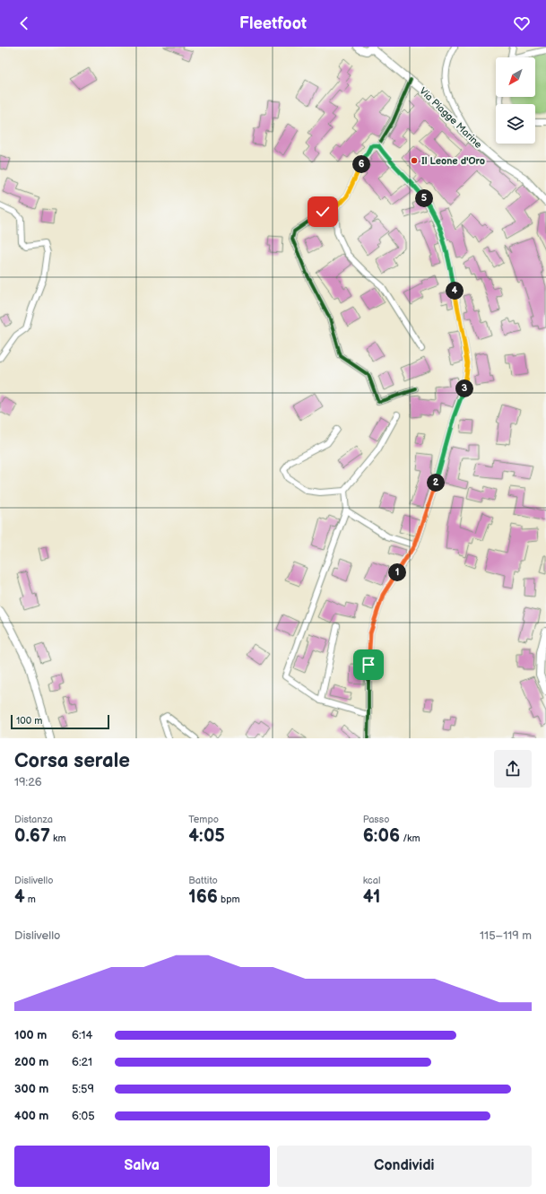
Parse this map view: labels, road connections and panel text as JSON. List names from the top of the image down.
{
  "streets": {
    "street": ["Via Piagge Marine"]
  },
  "places": ["Il Leone d'Oro"],
  "scale_bar": "100 m",
  "north": "bottom left",
  "page": {
    "header": "Fleetfoot",
    "pins": [
      "6",
      "5",
      "4",
      "3",
      "2",
      "1"
    ],
    "scale": "100 m",
    "heading": ["Corsa serale", "19:26"],
    "stats": [
      ["Distanza", "0.67 km"],
      ["Tempo", "4:05"],
      ["Passo", "6:06 /km"],
      ["Dislivello", "4 m"],
      ["Battito", "166 bpm"],
      ["kcal", "41"]
    ],
    "chart": ["Dislivello", "115–119 m"],
    "list": [
      {
        "name": "100 m",
        "note": "6:14"
      },
      {
        "name": "200 m",
        "note": "6:21"
      },
      {
        "name": "300 m",
        "note": "5:59"
      },
      {
        "name": "400 m",
        "note": "6:05"
      }
    ],
    "buttons": ["Salva", "Condividi"]
  }
}
